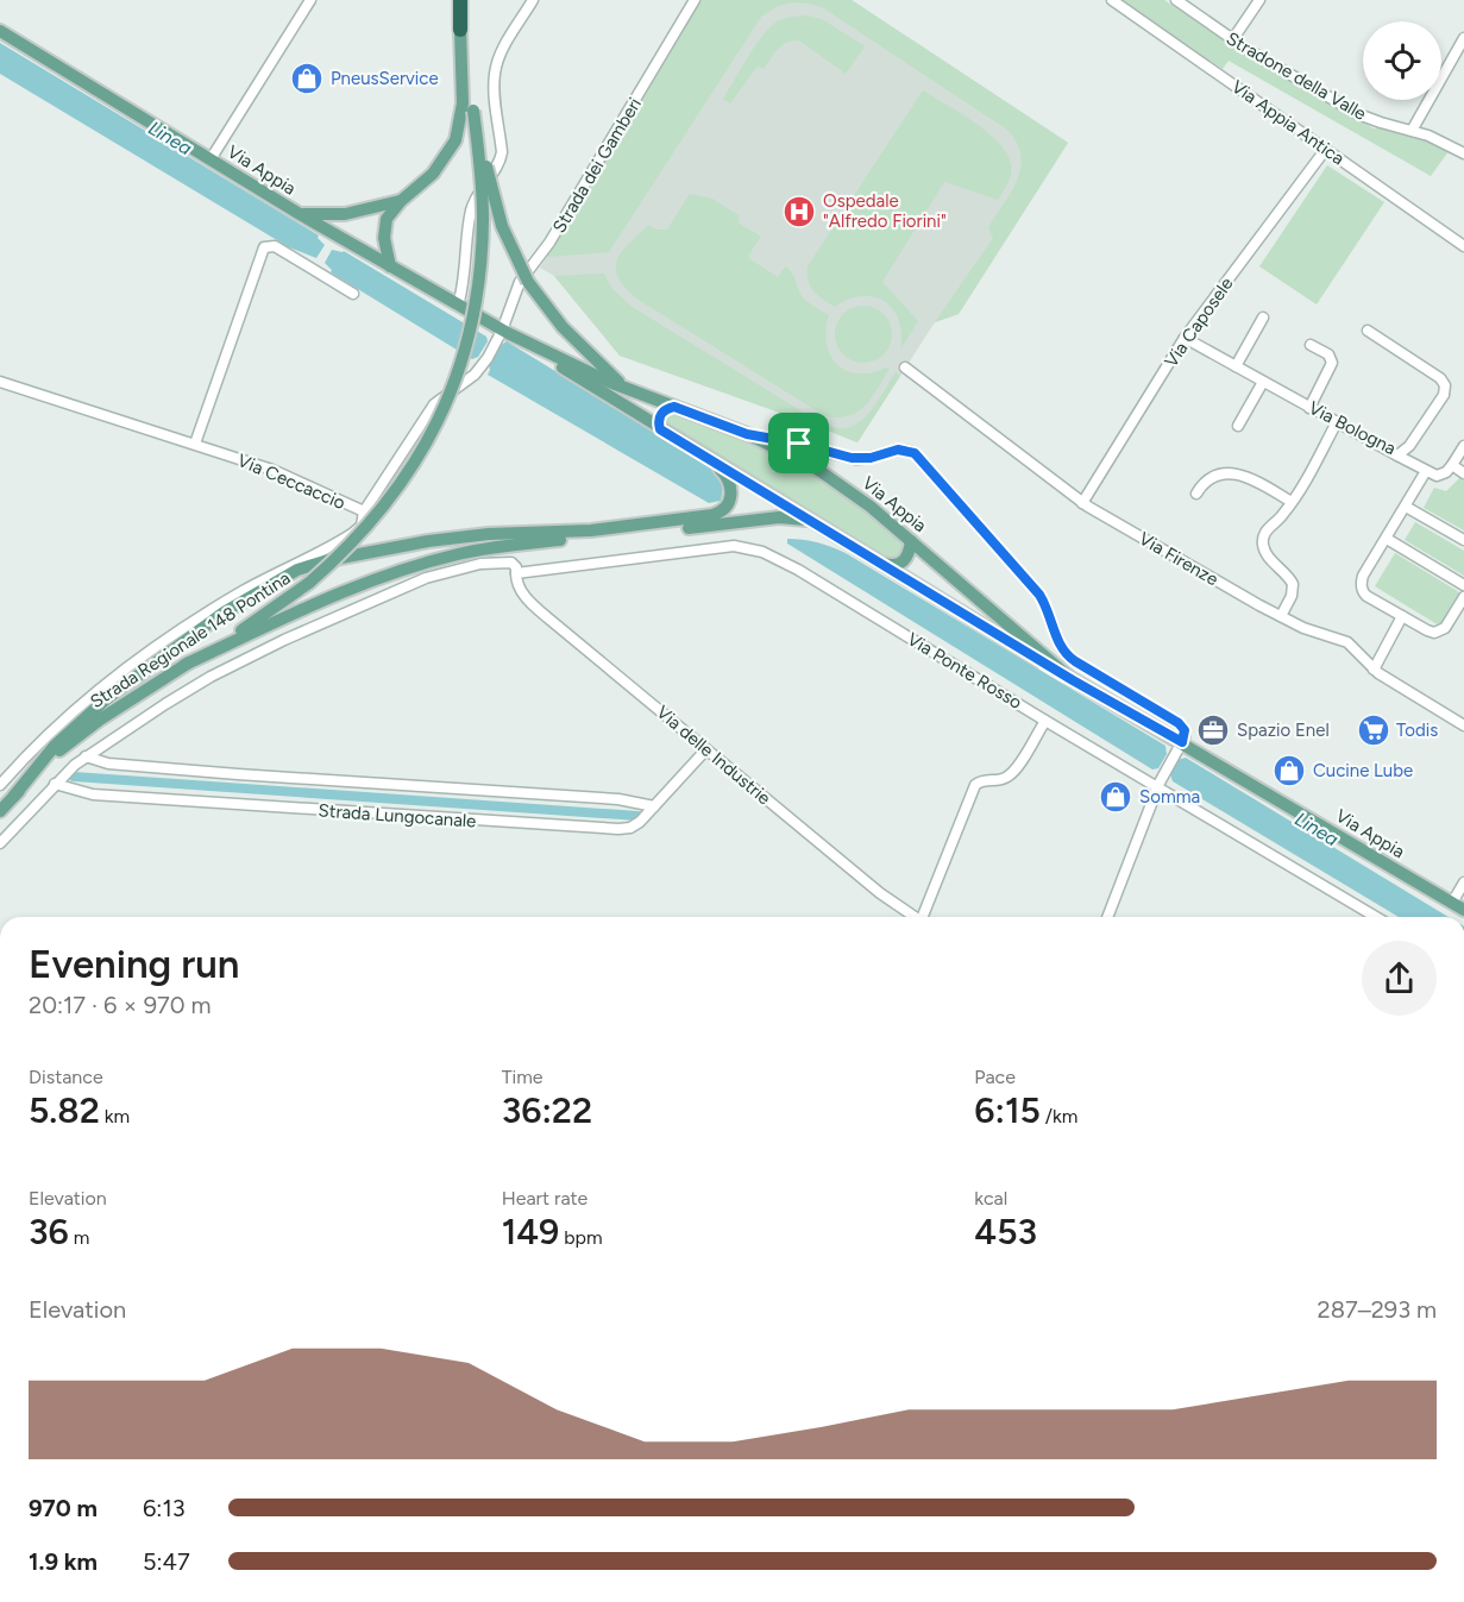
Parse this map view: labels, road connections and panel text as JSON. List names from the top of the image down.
{
  "streets": {
    "main road": ["Via Appia", "Strada Regionale 148 Pontina"],
    "street": [
      "Stradone della Valle",
      "Via Appia Antica",
      "Strada dei Gamberi",
      "Via Caposele",
      "Via Bologna",
      "Via Ceccaccio",
      "Via Firenze",
      "Via Ponte Rosso",
      "Via delle Industrie",
      "Strada Lungocanale"
    ]
  },
  "crossings": [
    ["Via Appia Antica", "Via Caposele"],
    ["Strada dei Gamberi", "Via Appia"],
    ["Strada dei Gamberi", "Via Ceccaccio"],
    ["Via Appia", "Via Ceccaccio"],
    ["Via Caposele", "Via Bologna"],
    ["Via Caposele", "Via Firenze"],
    ["Via Ponte Rosso", "Via delle Industrie"],
    ["Via Ponte Rosso", "Strada Lungocanale"],
    ["Via delle Industrie", "Strada Lungocanale"]
  ],
  "water": ["Linea"],
  "places": {
    "shop": ["PneusService", "Cucine Lube", "Somma"],
    "hospital": ["Ospedale \"Alfredo Fiorini\""],
    "office": ["Spazio Enel"],
    "supermarket": ["Todis"]
  },
  "page": {
    "heading": ["Evening run", "20:17 · 6 × 970 m"],
    "stats": [
      ["Distance", "5.82 km"],
      ["Time", "36:22"],
      ["Pace", "6:15 /km"],
      ["Elevation", "36 m"],
      ["Heart rate", "149 bpm"],
      ["kcal", "453"]
    ],
    "chart": ["Elevation", "287–293 m"],
    "list": [
      {
        "name": "970 m",
        "note": "6:13"
      },
      {
        "name": "1.9 km",
        "note": "5:47"
      }
    ]
  }
}
